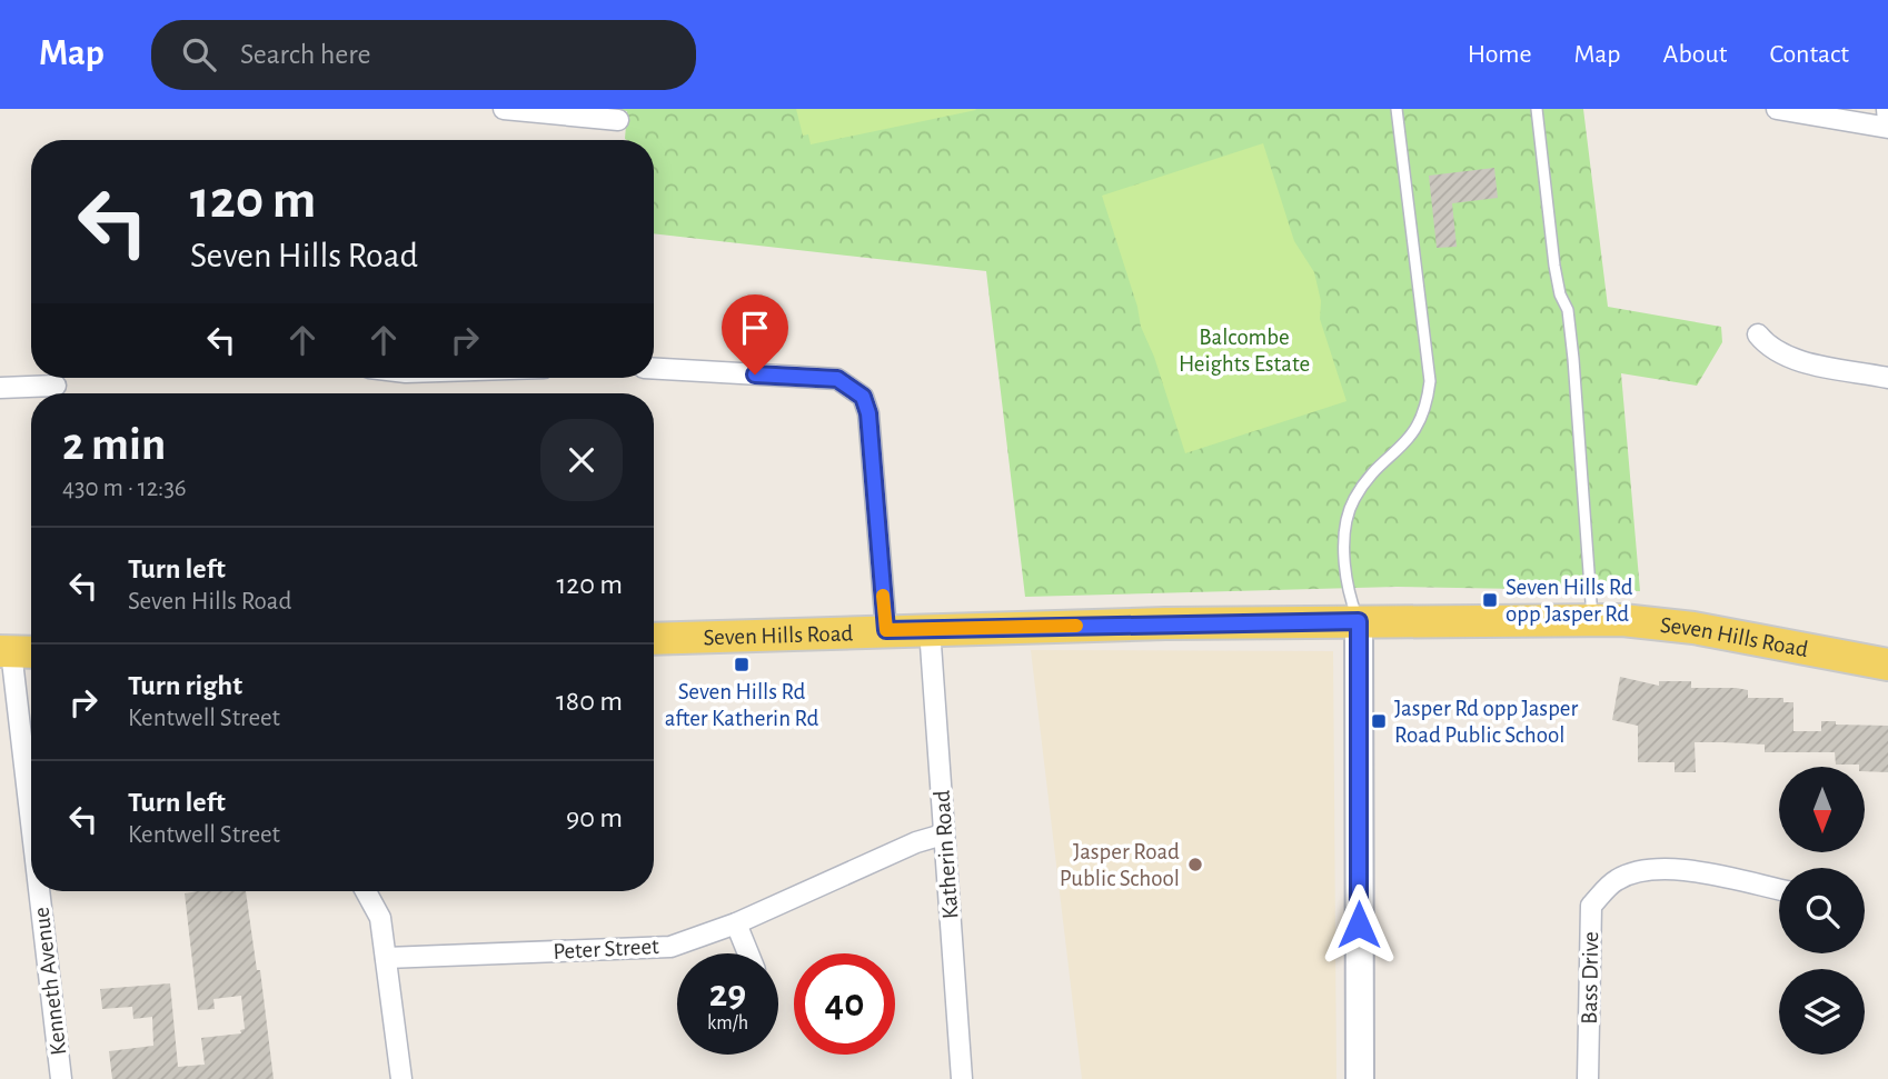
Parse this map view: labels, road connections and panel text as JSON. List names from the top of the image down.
{
  "streets": {
    "main road": ["Seven Hills Road"],
    "street": [
      "Katherin Road",
      "Peter Street",
      "Bass Drive",
      "Kenneth Avenue"
    ]
  },
  "crossings": [
    ["Seven Hills Road", "Katherin Road"],
    ["Katherin Road", "Peter Street"]
  ],
  "parks": ["Balcombe Heights Estate"],
  "places": {
    "transit": ["Seven Hills Rd opp Jasper Rd", "Seven Hills Rd after Katherin Rd", "Jasper Rd opp Jasper Road Public School"],
    "other": ["Jasper Road Public School"]
  },
  "north": "bottom",
  "page": {
    "header": "Map",
    "search": "Search here",
    "nav": [
      "Home",
      "Map",
      "About",
      "Contact"
    ],
    "turn": ["120 m", "Seven Hills Road"],
    "heading": ["2 min", "430 m · 12:36"],
    "list": [
      {
        "name": "Turn left",
        "note": "Seven Hills Road",
        "value": "120 m"
      },
      {
        "name": "Turn right",
        "note": "Kentwell Street",
        "value": "180 m"
      },
      {
        "name": "Turn left",
        "note": "Kentwell Street",
        "value": "90 m"
      }
    ],
    "speed": "29 km/h",
    "limit": "40"
  }
}
